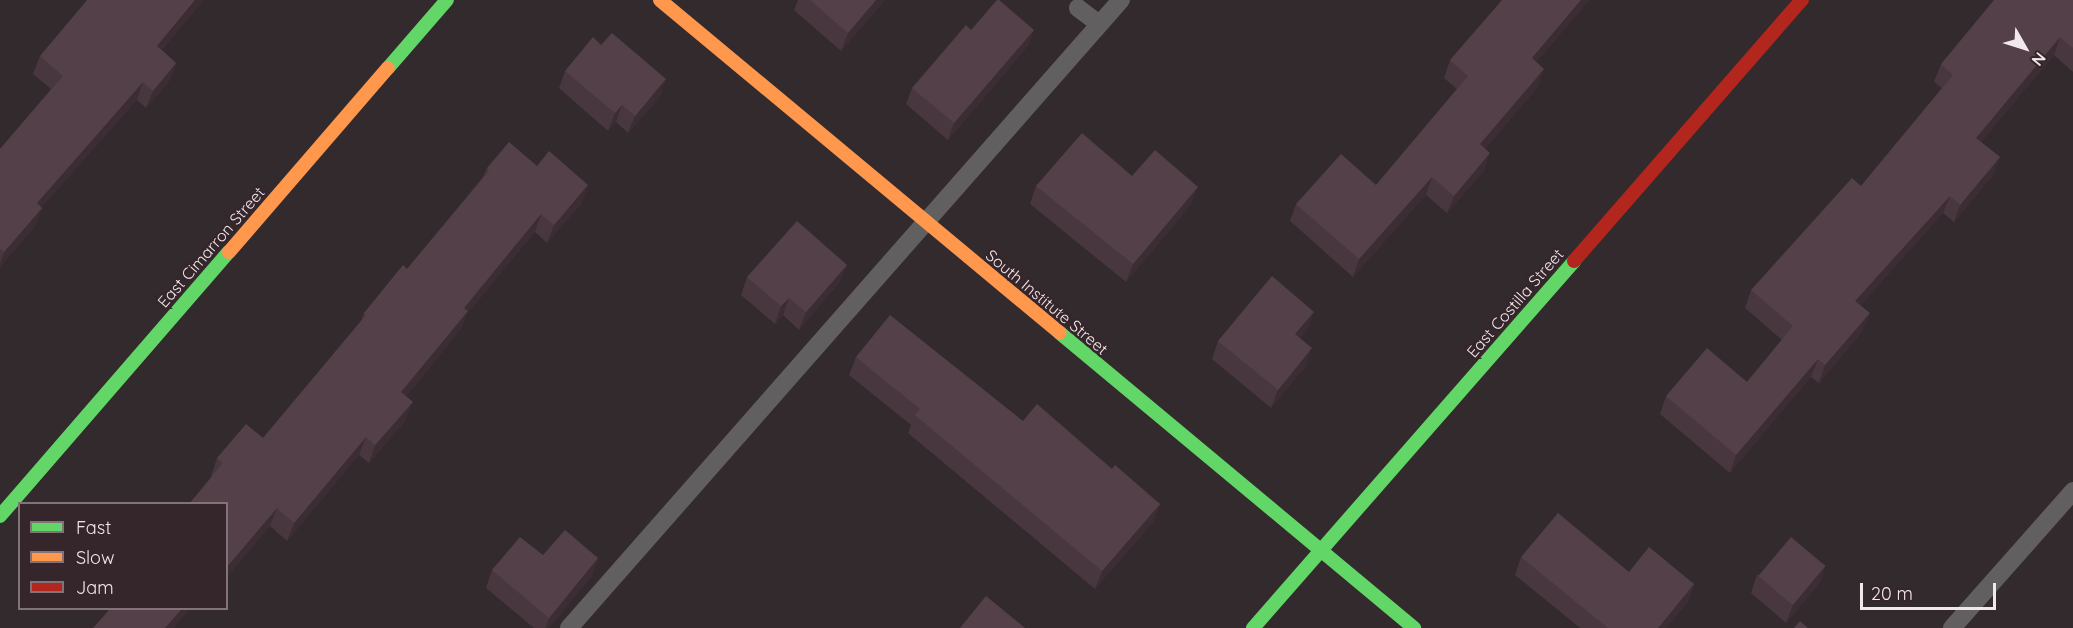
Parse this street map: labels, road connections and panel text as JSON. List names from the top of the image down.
{
  "streets": {
    "street": ["East Cimarron Street", "South Institute Street", "East Costilla Street"]
  },
  "crossings": [
    ["South Institute Street", "East Costilla Street"]
  ],
  "legend": ["Fast", "Slow", "Jam"],
  "scale_bar": "20 m",
  "north": "bottom right"
}
